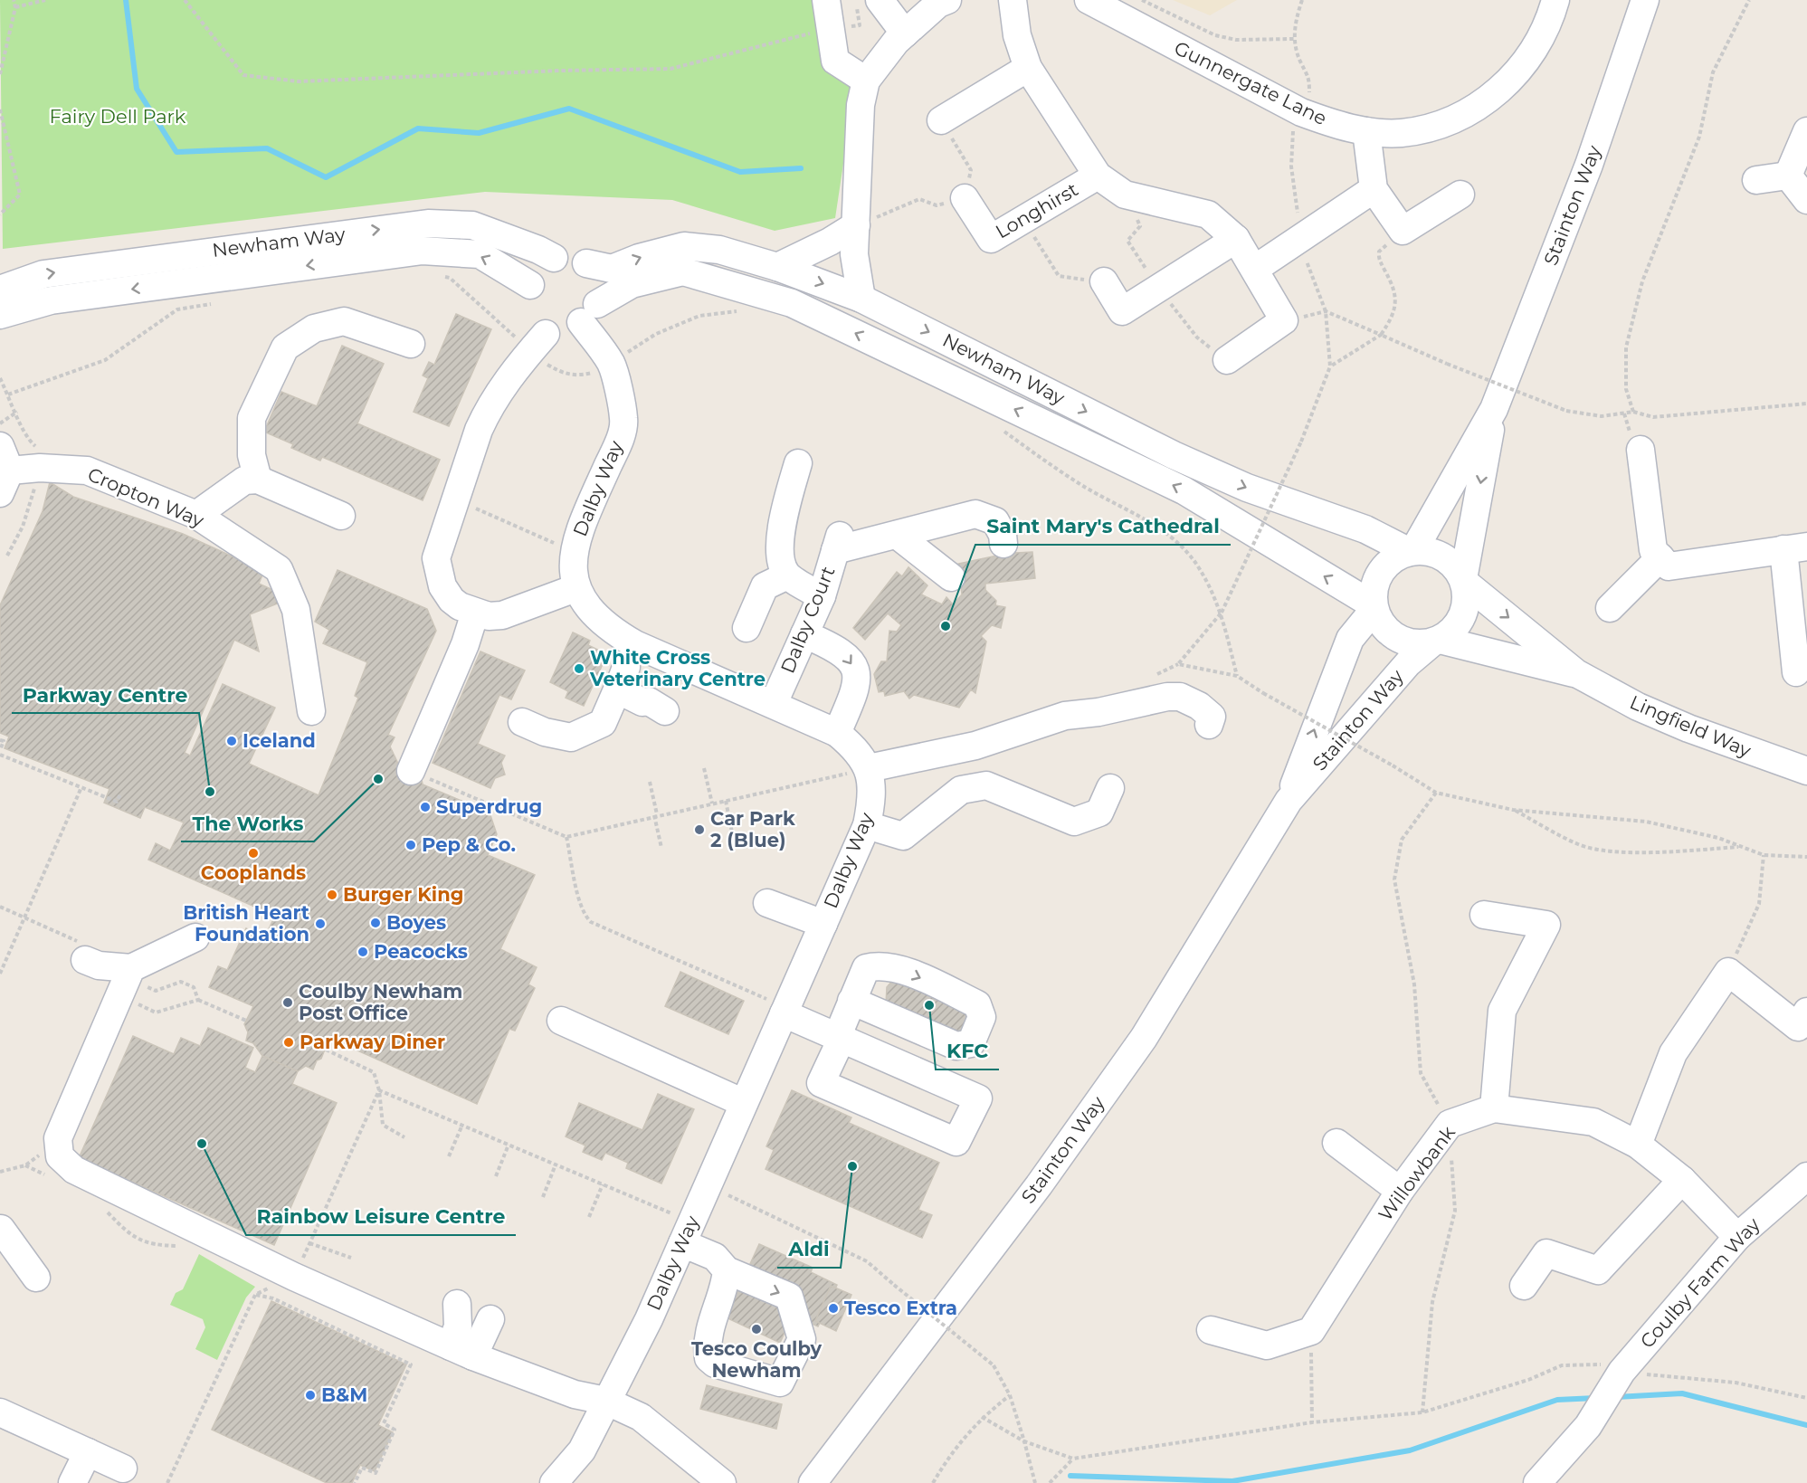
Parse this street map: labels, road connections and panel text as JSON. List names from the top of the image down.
{
  "streets": {
    "street": [
      "Gunnergate Lane",
      "Stainton Way",
      "Longhirst",
      "Newham Way",
      "Dalby Way",
      "Cropton Way",
      "Dalby Court",
      "Lingfield Way",
      "Willowbank",
      "Coulby Farm Way"
    ]
  },
  "crossings": [
    ["Stainton Way", "Newham Way"],
    ["Stainton Way", "Lingfield Way"],
    ["Newham Way", "Dalby Way"],
    ["Newham Way", "Lingfield Way"],
    ["Dalby Way", "Dalby Court"],
    ["Willowbank", "Coulby Farm Way"]
  ],
  "parks": ["Fairy Dell Park"],
  "places": [
    "Saint Mary's Cathedral",
    "White Cross Veterinary Centre",
    "Iceland",
    "The Works",
    "Parkway Centre",
    "Superdrug",
    "Car Park 2 (Blue)",
    "Pep & Co.",
    "Cooplands",
    "Burger King",
    "Boyes",
    "British Heart Foundation",
    "Peacocks",
    "Coulby Newham Post Office",
    "KFC",
    "Parkway Diner",
    "Rainbow Leisure Centre",
    "Aldi",
    "Tesco Extra",
    "Tesco Coulby Newham",
    "B&M"
  ]
}
